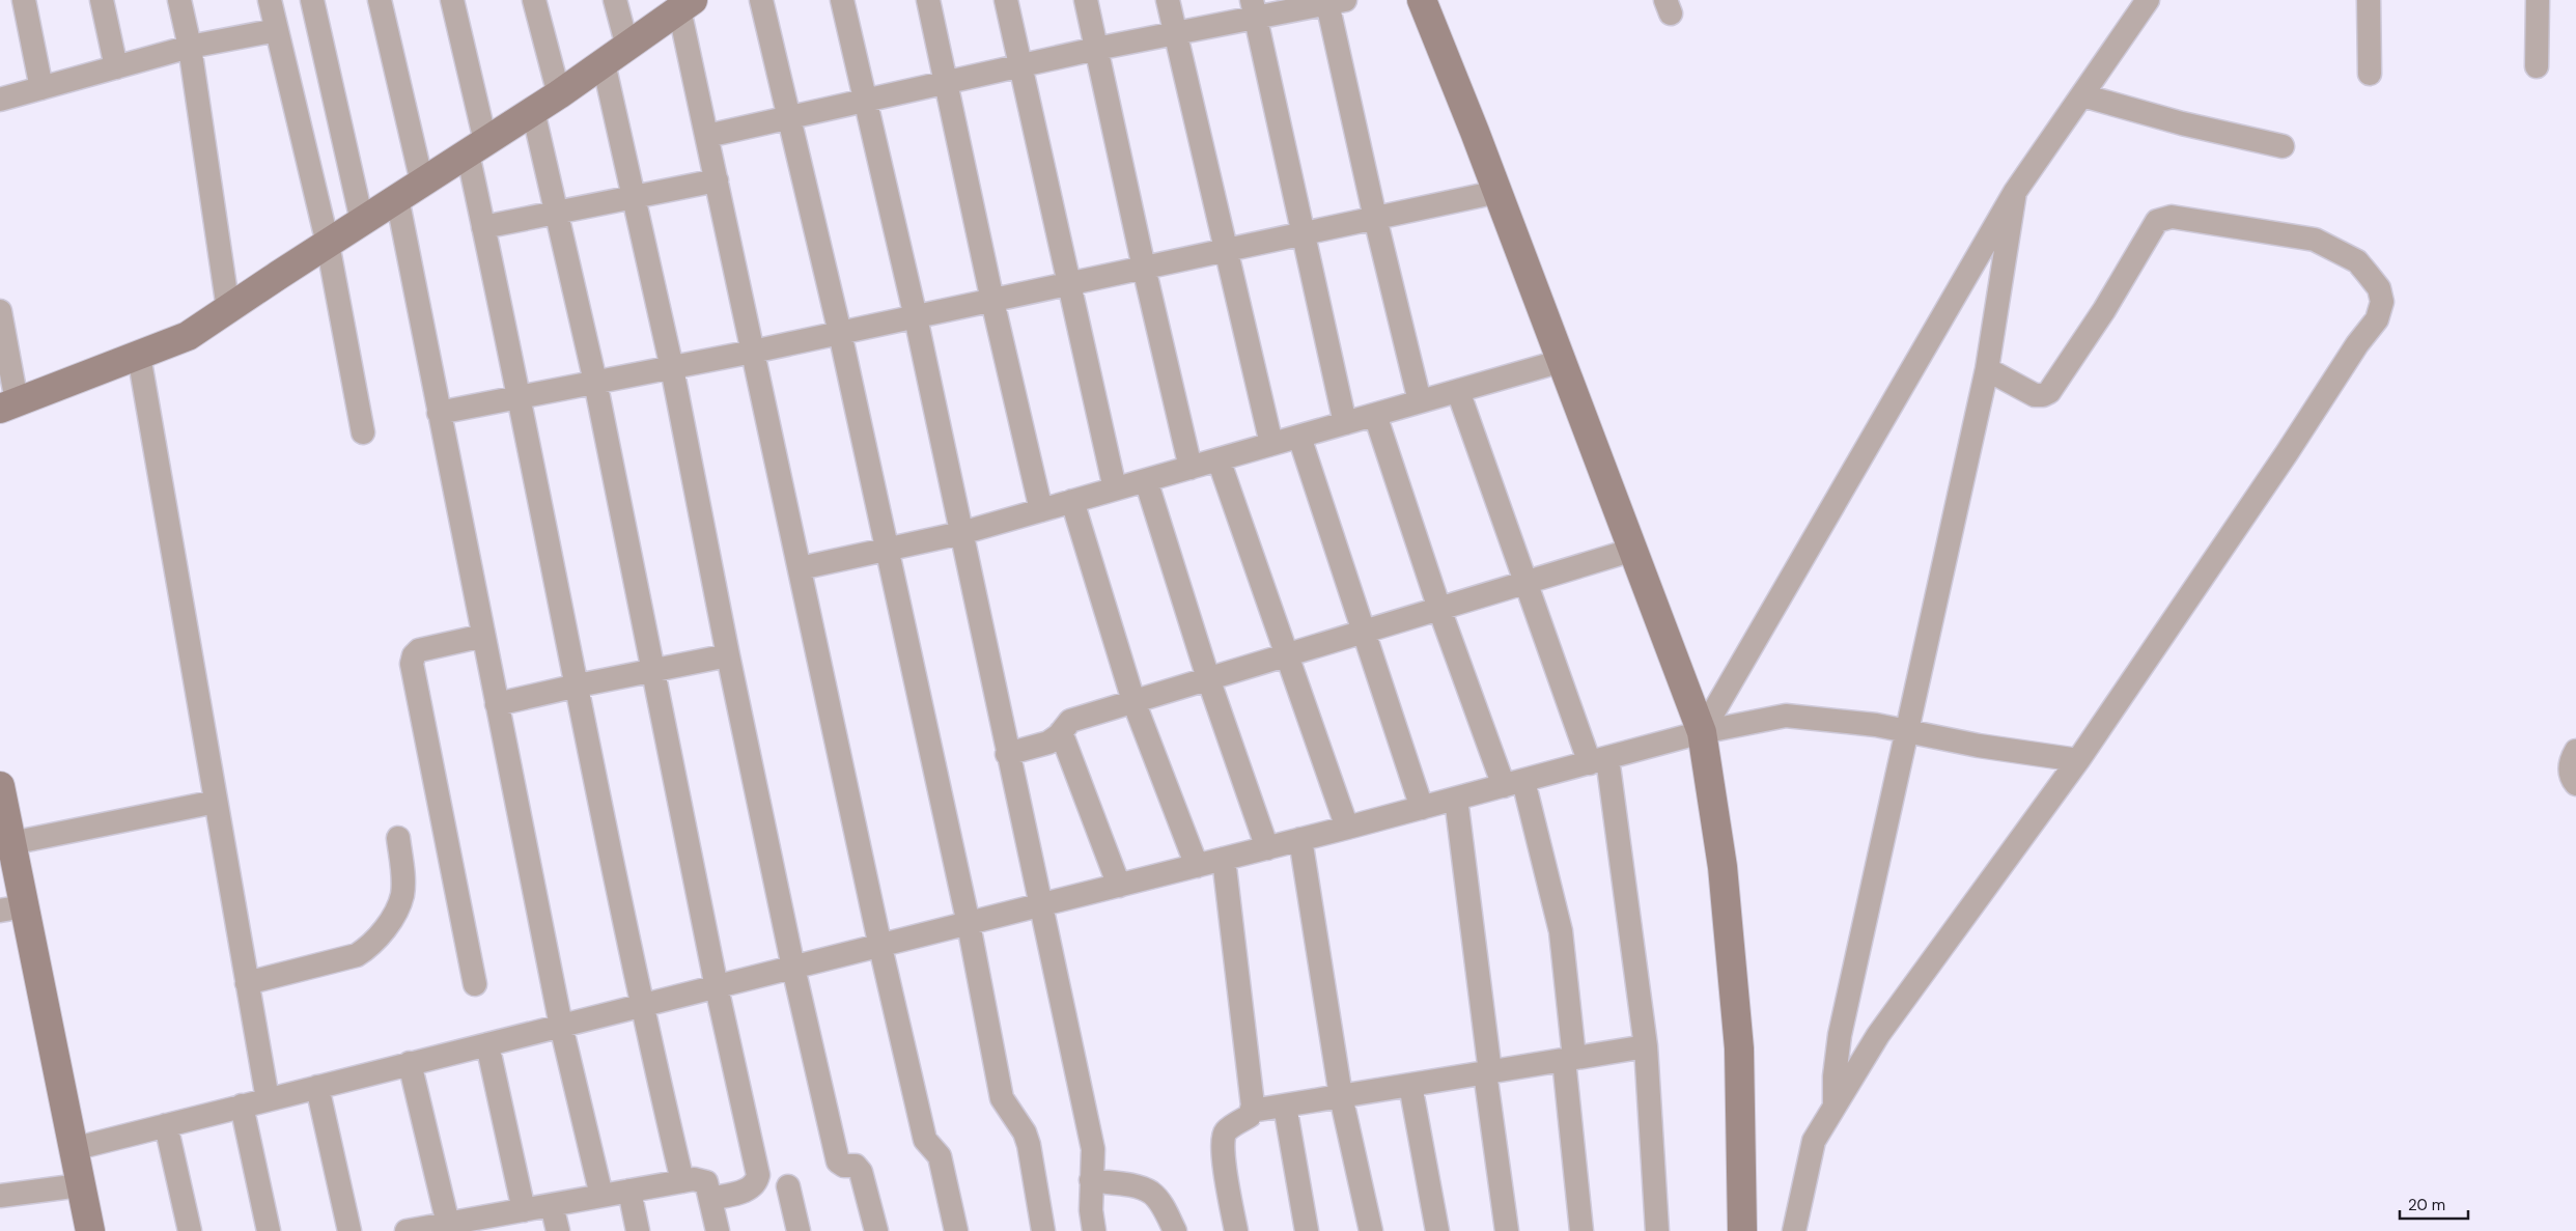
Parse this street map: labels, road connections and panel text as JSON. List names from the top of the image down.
{
  "scale_bar": "20 m"
}
